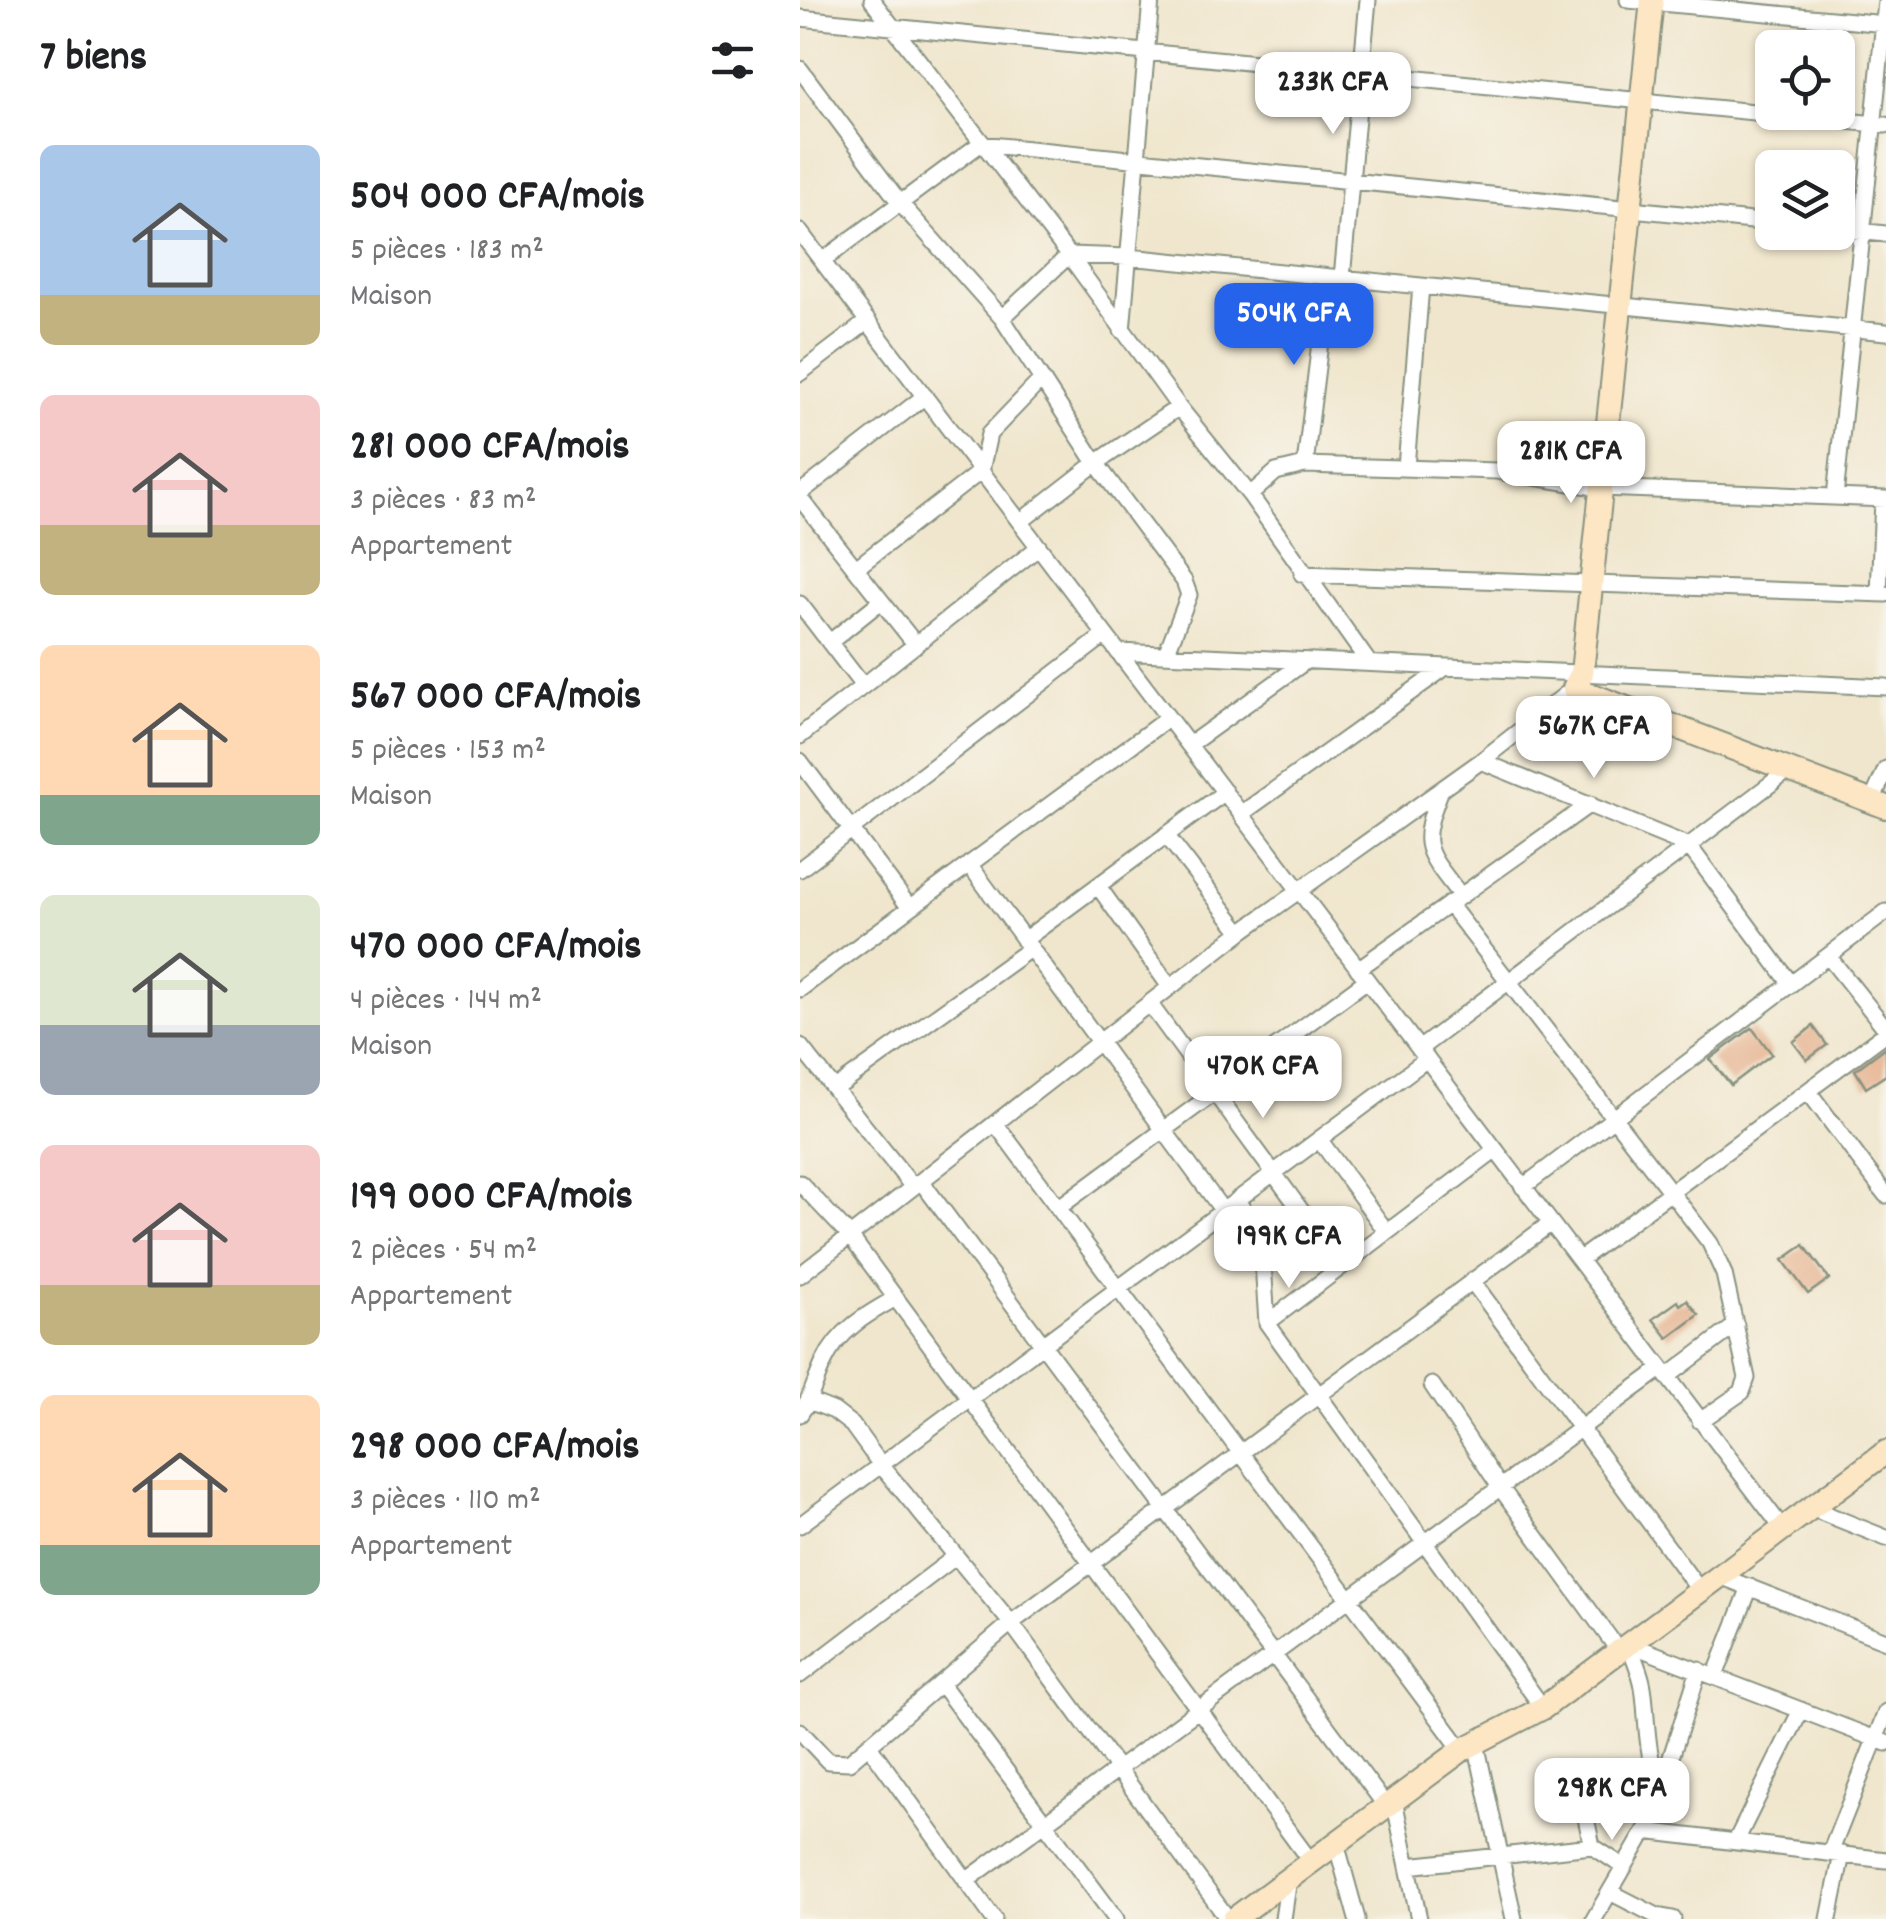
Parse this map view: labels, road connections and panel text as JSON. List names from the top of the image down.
{
  "page": {
    "heading": "7 biens",
    "price": [
      "233K CFA",
      "504K CFA",
      "281K CFA",
      "567K CFA",
      "470K CFA",
      "199K CFA",
      "298K CFA"
    ],
    "list": [
      {
        "name": "504 000 CFA/mois",
        "note": "5 pièces · 183 m² · Maison"
      },
      {
        "name": "281 000 CFA/mois",
        "note": "3 pièces · 83 m² · Appartement"
      },
      {
        "name": "567 000 CFA/mois",
        "note": "5 pièces · 153 m² · Maison"
      },
      {
        "name": "470 000 CFA/mois",
        "note": "4 pièces · 144 m² · Maison"
      },
      {
        "name": "199 000 CFA/mois",
        "note": "2 pièces · 54 m² · Appartement"
      },
      {
        "name": "298 000 CFA/mois",
        "note": "3 pièces · 110 m² · Appartement"
      }
    ]
  }
}
